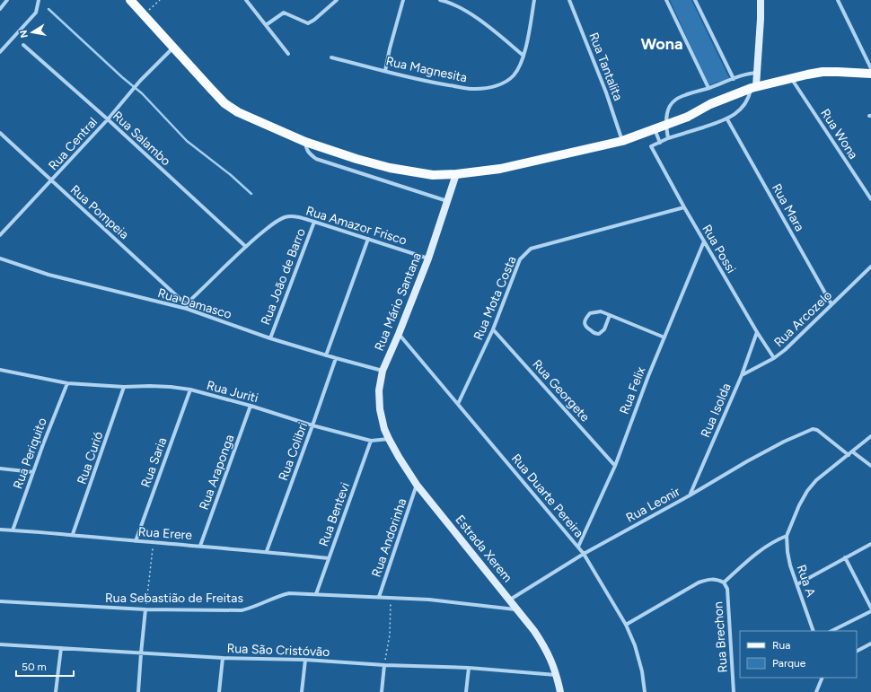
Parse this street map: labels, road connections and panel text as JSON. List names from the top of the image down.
{
  "streets": {
    "street": [
      "Rua Tantalita",
      "Rua Magnesita",
      "Rua Wona",
      "Rua Salambo",
      "Rua Central",
      "Rua Mara",
      "Rua Pompeia",
      "Rua Amazor Frisco",
      "Rua Possi",
      "Rua Joāo de Barro",
      "Rua Mota Costa",
      "Rua Mário Santana",
      "Rua Damasco",
      "Rua Arcozelo",
      "Rua Georgete",
      "Rua Felix",
      "Rua Juriti",
      "Rua Isolda",
      "Rua Colibri",
      "Rua Periquito",
      "Rua Curió",
      "Rua Saria",
      "Rua Araponga",
      "Rua Duarte Pereira",
      "Rua Leonir",
      "Rua Bentevi",
      "Rua Erere",
      "Rua Andorinha",
      "Estrada Xerem",
      "Rua A",
      "Rua Sebastião de Freitas",
      "Rua Brechon",
      "Rua São Cristóvão"
    ]
  },
  "crossings": [
    ["Rua Salambo", "Rua Central"],
    ["Rua Salambo", "Rua Amazor Frisco"],
    ["Rua Central", "Rua Pompeia"],
    ["Rua Mara", "Rua Arcozelo"],
    ["Rua Pompeia", "Rua Amazor Frisco"],
    ["Rua Pompeia", "Rua Damasco"],
    ["Rua Amazor Frisco", "Rua Joāo de Barro"],
    ["Rua Amazor Frisco", "Rua Mário Santana"],
    ["Rua Amazor Frisco", "Rua Damasco"],
    ["Rua Possi", "Rua Mota Costa"],
    ["Rua Possi", "Rua Arcozelo"],
    ["Rua Possi", "Rua Felix"],
    ["Rua Possi", "Rua Isolda"],
    ["Rua Joāo de Barro", "Rua Damasco"],
    ["Rua Mota Costa", "Rua Georgete"],
    ["Rua Mota Costa", "Rua Duarte Pereira"],
    ["Rua Mário Santana", "Rua Damasco"],
    ["Rua Mário Santana", "Rua Juriti"],
    ["Rua Mário Santana", "Rua Duarte Pereira"],
    ["Rua Mário Santana", "Estrada Xerem"],
    ["Rua Damasco", "Rua Colibri"],
    ["Rua Arcozelo", "Rua Isolda"],
    ["Rua Georgete", "Rua Felix"],
    ["Rua Felix", "Rua Duarte Pereira"],
    ["Rua Juriti", "Rua Colibri"],
    ["Rua Juriti", "Rua Periquito"],
    ["Rua Juriti", "Rua Curió"],
    ["Rua Juriti", "Rua Saria"],
    ["Rua Juriti", "Rua Araponga"],
    ["Rua Juriti", "Rua Bentevi"],
    ["Rua Juriti", "Estrada Xerem"],
    ["Rua Isolda", "Rua Leonir"],
    ["Rua Colibri", "Rua Erere"],
    ["Rua Periquito", "Rua Erere"],
    ["Rua Curió", "Rua Erere"],
    ["Rua Saria", "Rua Erere"],
    ["Rua Araponga", "Rua Erere"],
    ["Rua Duarte Pereira", "Rua Leonir"],
    ["Rua Leonir", "Estrada Xerem"],
    ["Rua Bentevi", "Rua Erere"],
    ["Rua Bentevi", "Rua Sebastião de Freitas"],
    ["Rua Andorinha", "Estrada Xerem"],
    ["Rua Andorinha", "Rua Sebastião de Freitas"],
    ["Estrada Xerem", "Rua Sebastião de Freitas"],
    ["Estrada Xerem", "Rua São Cristóvão"]
  ],
  "districts": ["Wona"],
  "legend": ["Rua", "Parque"],
  "scale_bar": "50 m",
  "north": "left"
}
